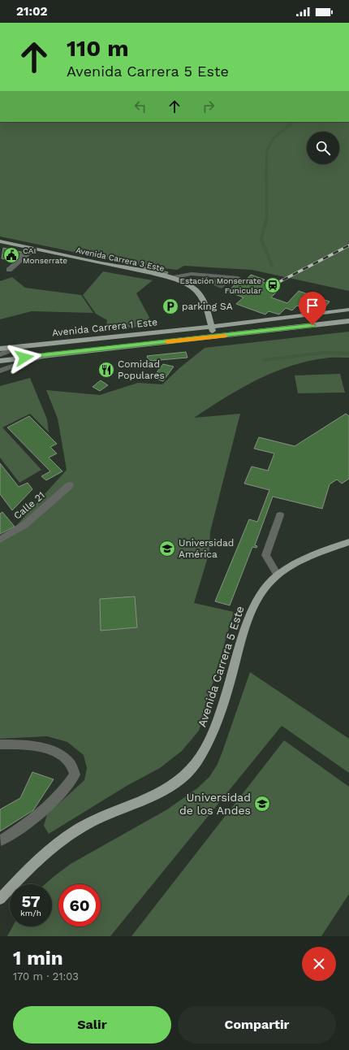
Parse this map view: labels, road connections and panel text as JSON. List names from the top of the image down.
{
  "streets": {
    "main road": ["Avenida Carrera 3 Este", "Avenida Carrera 1 Este", "Avenida Carrera 5 Este"],
    "street": ["Calle 21"]
  },
  "crossings": [
    ["Avenida Carrera 3 Este", "Avenida Carrera 1 Este"]
  ],
  "places": {
    "public building": ["CAI Monserrate"],
    "station": ["Estación Monserrate Funicular"],
    "parking": ["parking SA"],
    "restaurant": ["Comidad Populares"],
    "school or university": ["Universidad América", "Universidad de los Andes"]
  },
  "page": {
    "status": "21:02",
    "turn": ["110 m", "Avenida Carrera 5 Este"],
    "speed": "57 km/h",
    "limit": "60",
    "heading": ["1 min", "170 m · 21:03"],
    "buttons": ["Salir", "Compartir"]
  }
}
